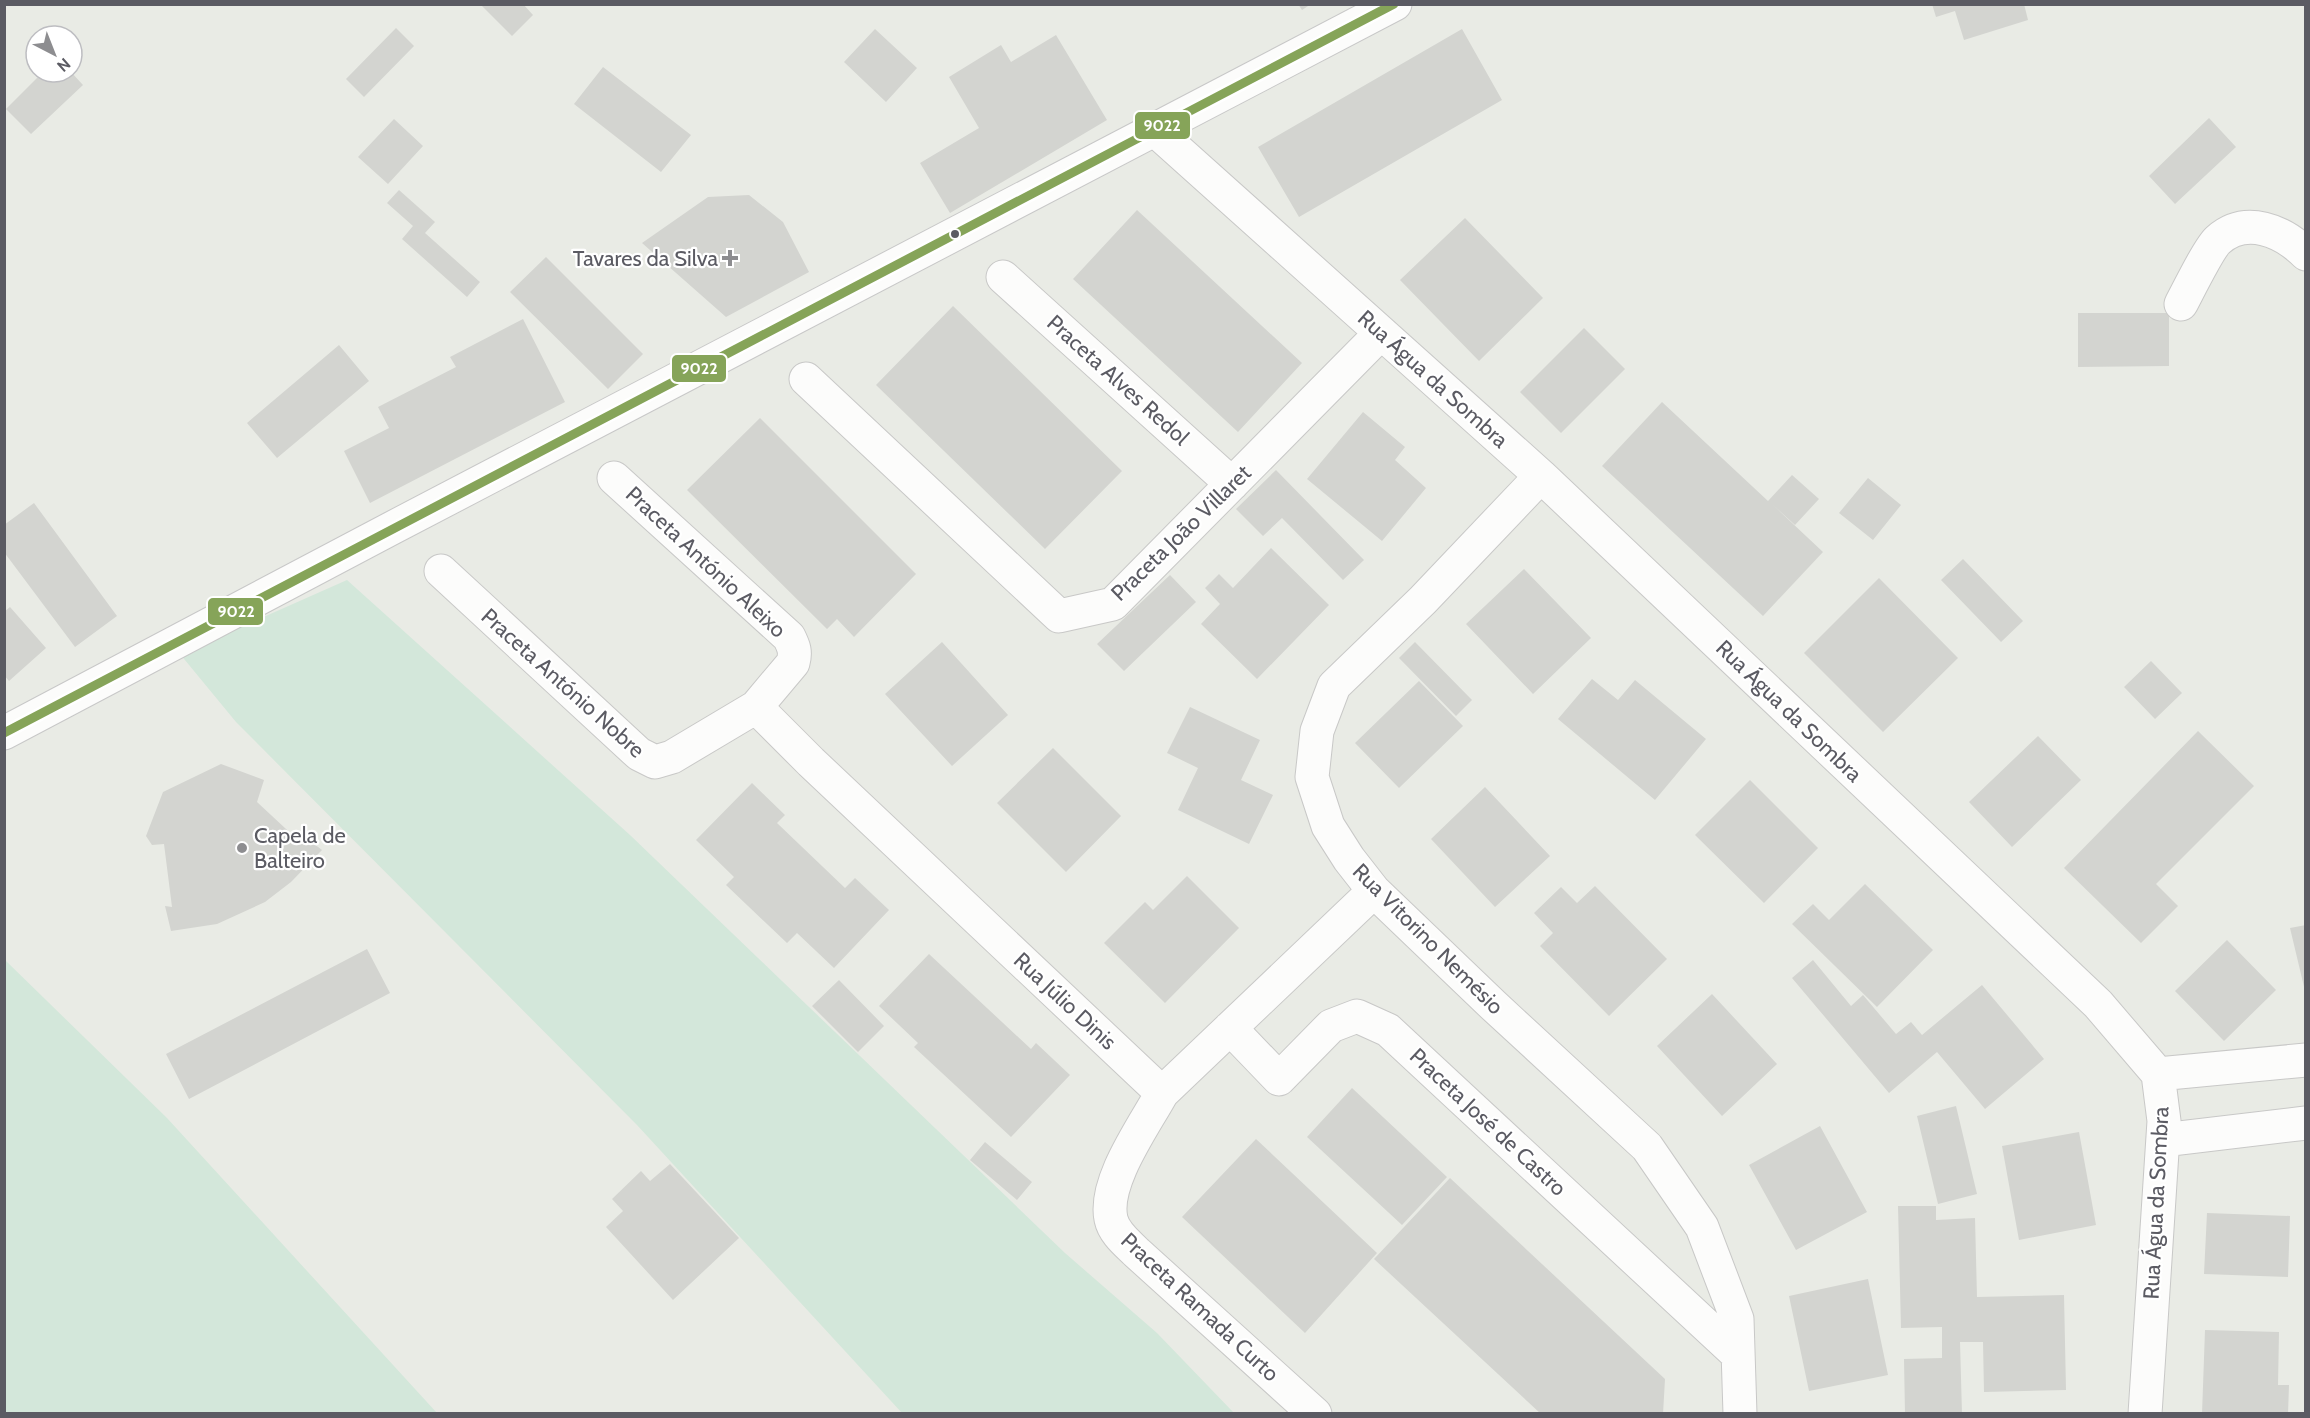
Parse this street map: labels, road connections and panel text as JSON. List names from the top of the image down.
{
  "streets": {
    "street": [
      "Rua Água da Sombra",
      "Praceta Alves Redol",
      "Praceta João Villaret",
      "Praceta António Aleixo",
      "Praceta António Nobre",
      "Rua Vitorino Nemésio",
      "Rua Júlio Dinis",
      "Praceta José de Castro",
      "Praceta Ramada Curto"
    ]
  },
  "crossings": [
    ["Rua Água da Sombra", "Praceta João Villaret"],
    ["Rua Água da Sombra", "Rua Vitorino Nemésio"],
    ["Praceta Alves Redol", "Praceta João Villaret"],
    ["Praceta António Aleixo", "Praceta António Nobre"],
    ["Praceta António Aleixo", "Rua Júlio Dinis"],
    ["Praceta António Nobre", "Rua Júlio Dinis"],
    ["Rua Vitorino Nemésio", "Praceta José de Castro"],
    ["Rua Júlio Dinis", "Praceta Ramada Curto"]
  ],
  "places": {
    "health": ["Tavares da Silva"],
    "other": ["Capela de Balteiro"]
  },
  "lines": ["transit line 9022"],
  "north": "bottom right"
}
